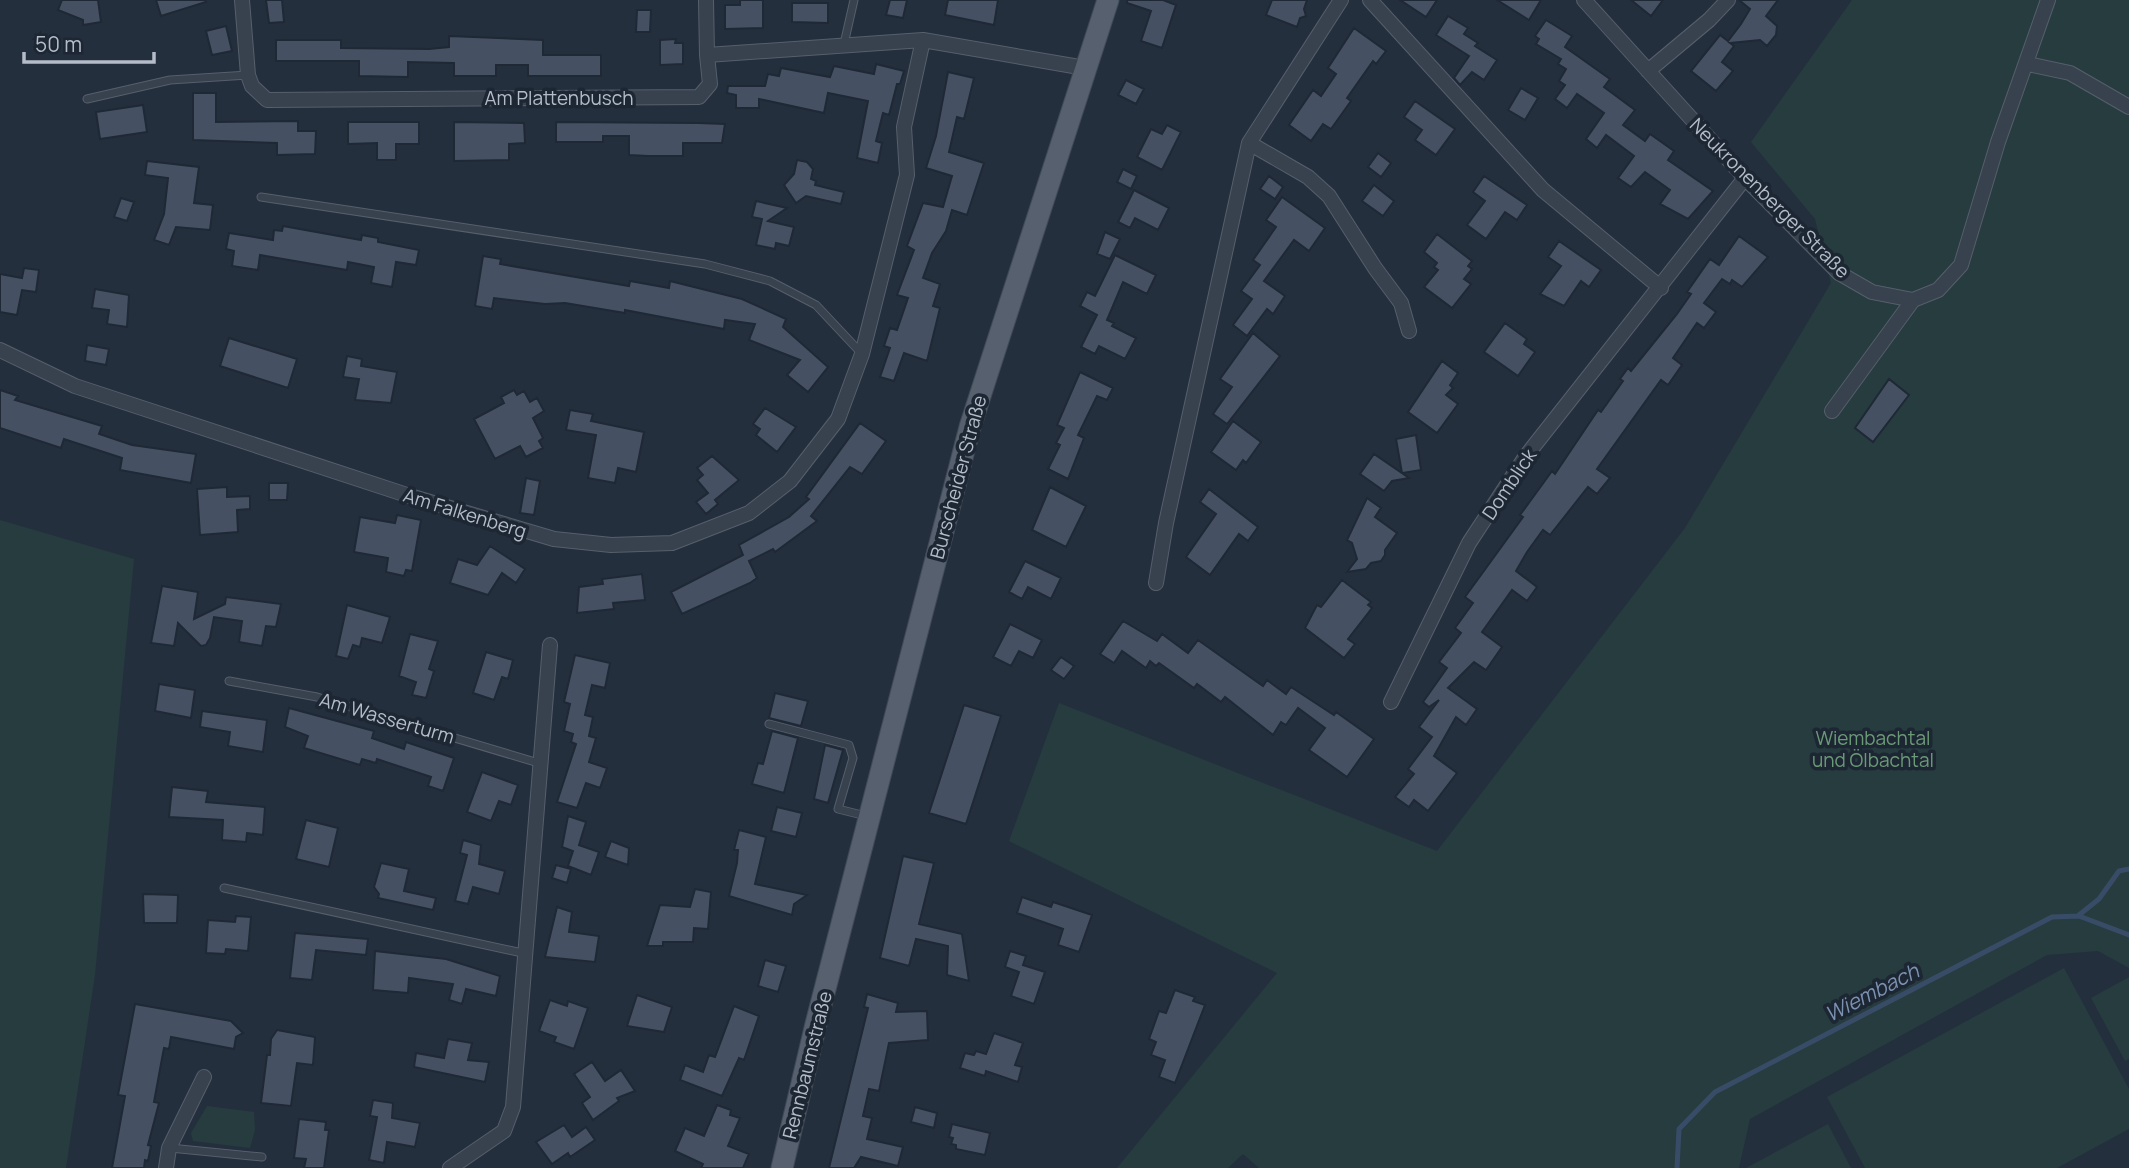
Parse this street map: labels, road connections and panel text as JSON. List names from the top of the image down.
{
  "streets": {
    "main road": ["Burscheider Straße", "Rennbaumstraße"],
    "street": [
      "Am Plattenbusch",
      "Neukronenberger Straße",
      "Domblick",
      "Am Falkenberg"
    ],
    "lane": ["Am Wasserturm"]
  },
  "crossings": [
    ["Neukronenberger Straße", "Domblick"],
    ["Burscheider Straße", "Rennbaumstraße"]
  ],
  "water": ["Wiembach"],
  "parks": ["Wiembachtal und Ölbachtal"],
  "scale_bar": "50 m"
}
